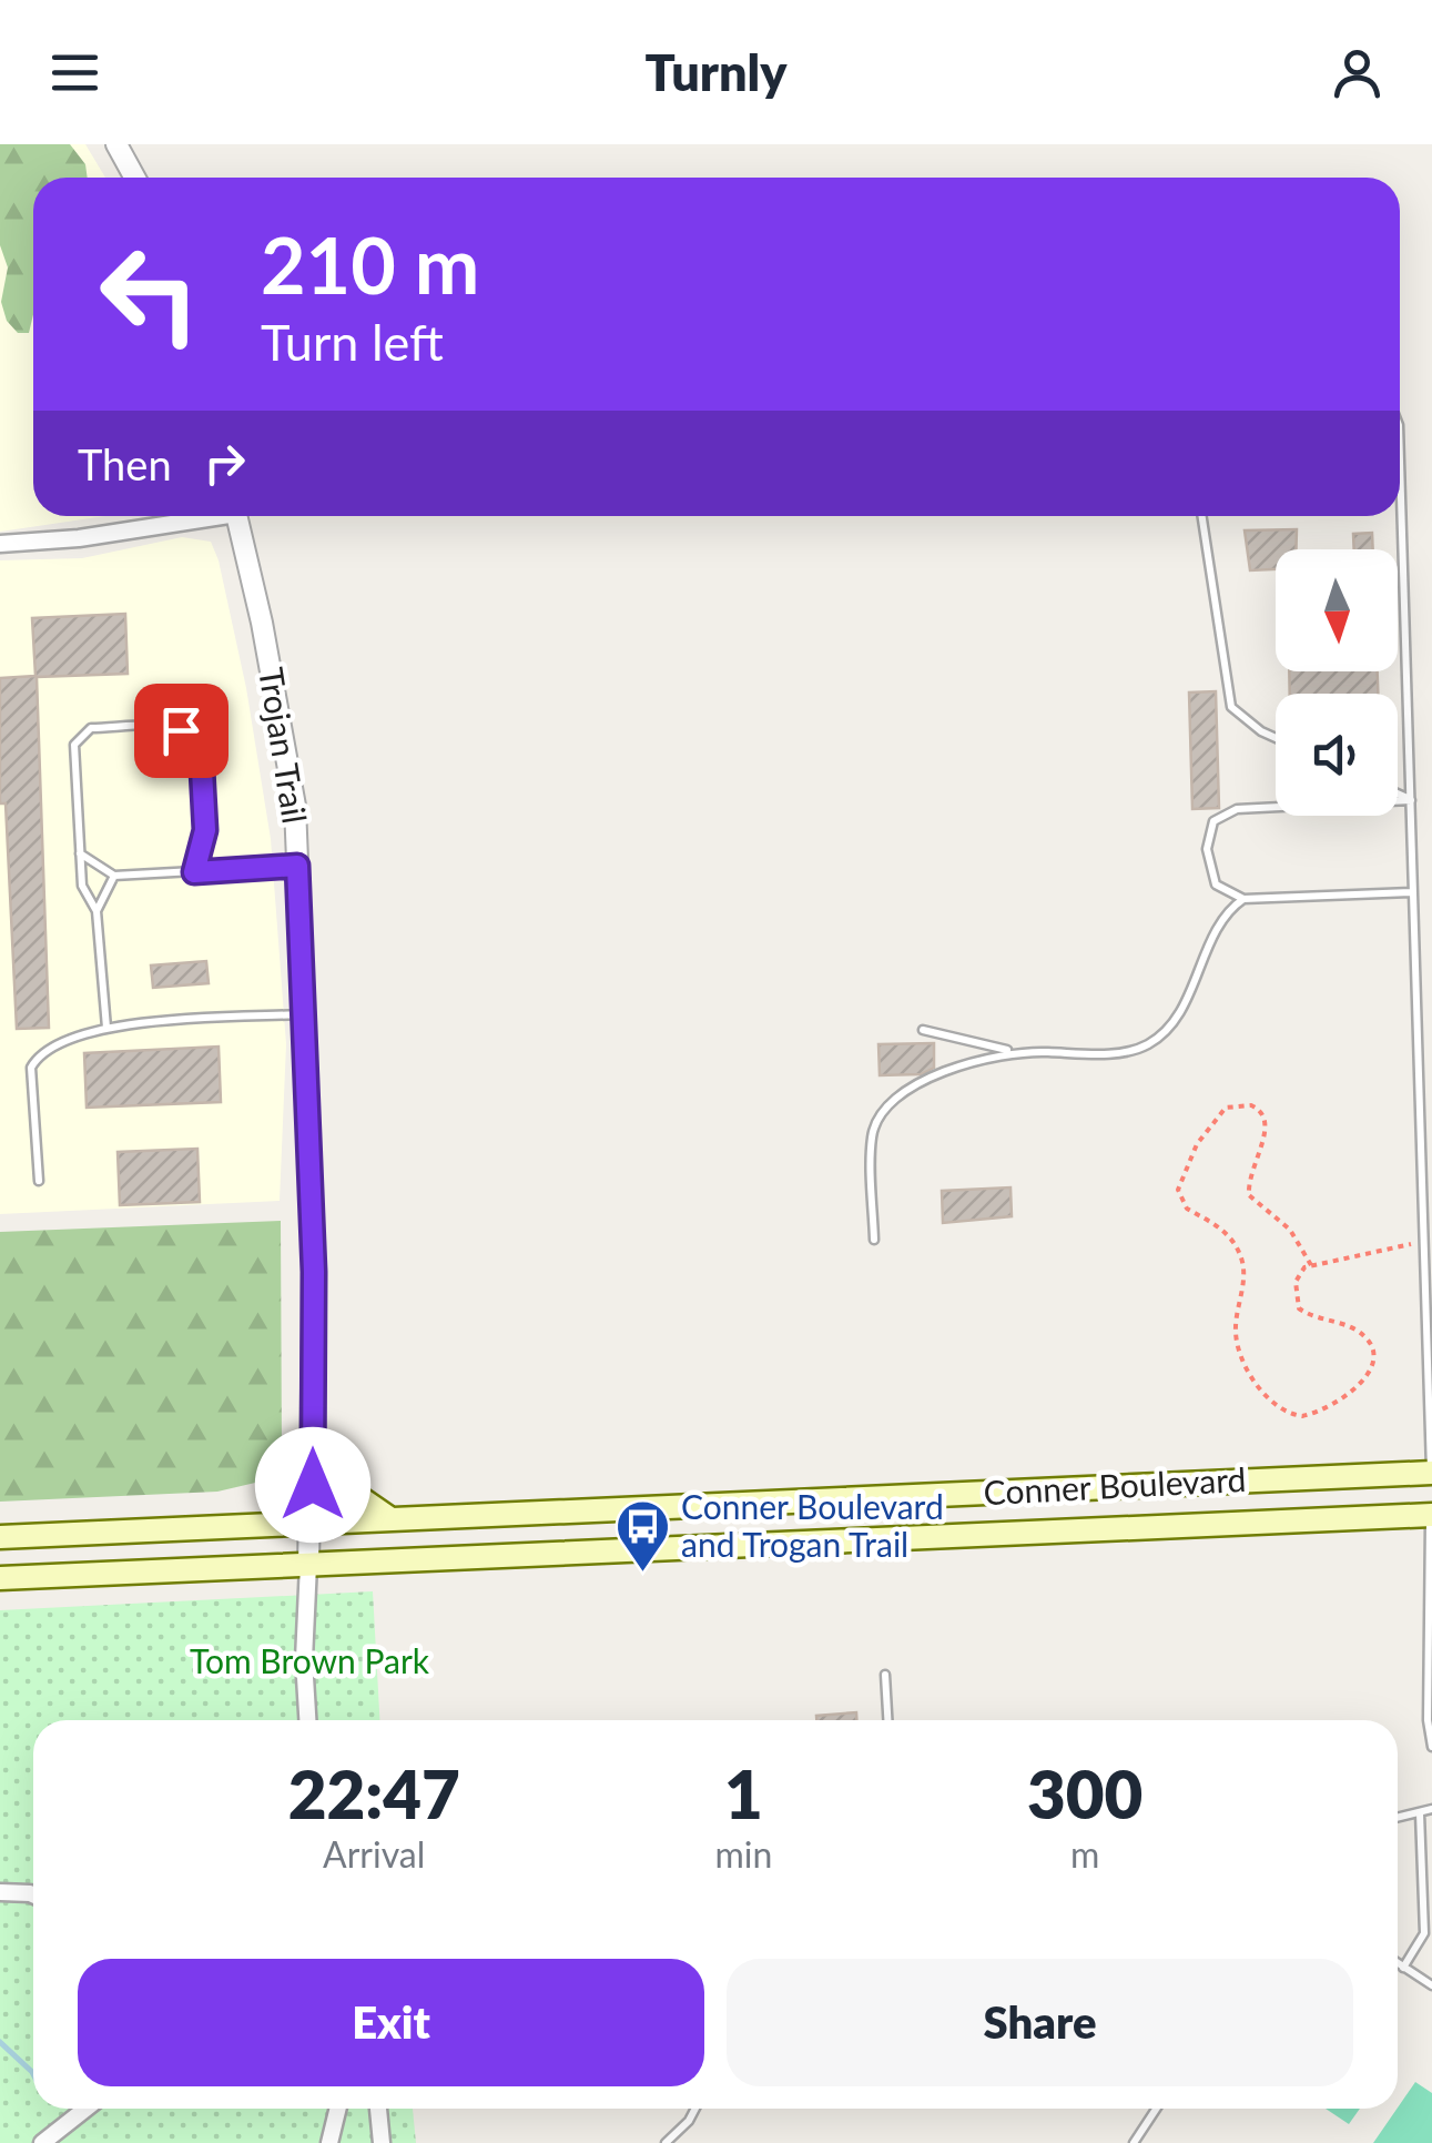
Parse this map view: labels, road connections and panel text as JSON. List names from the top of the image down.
{
  "streets": {
    "main road": ["Conner Boulevard"],
    "street": ["Trojan Trail"]
  },
  "crossings": [
    ["Trojan Trail", "Conner Boulevard"]
  ],
  "parks": ["Tom Brown Park"],
  "places": {
    "bus stop": ["Conner Boulevard and Trogan Trail"]
  },
  "north": "bottom",
  "page": {
    "header": "Turnly",
    "turn": ["210 m", "Turn left"],
    "then": "Then",
    "eta": [
      "22:47",
      "Arrival",
      "1",
      "min",
      "300",
      "m"
    ],
    "buttons": ["Exit", "Share"]
  }
}
